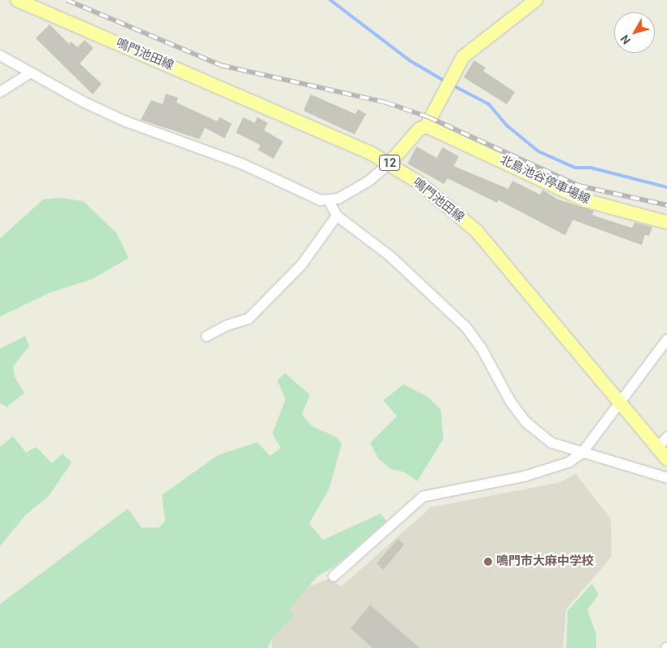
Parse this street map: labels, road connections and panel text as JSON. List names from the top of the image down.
{
  "streets": {
    "main road": ["鳴門池田線", "12", "北島池谷停車場線"]
  },
  "places": ["鳴門市大麻中学校"],
  "north": "bottom left"
}
